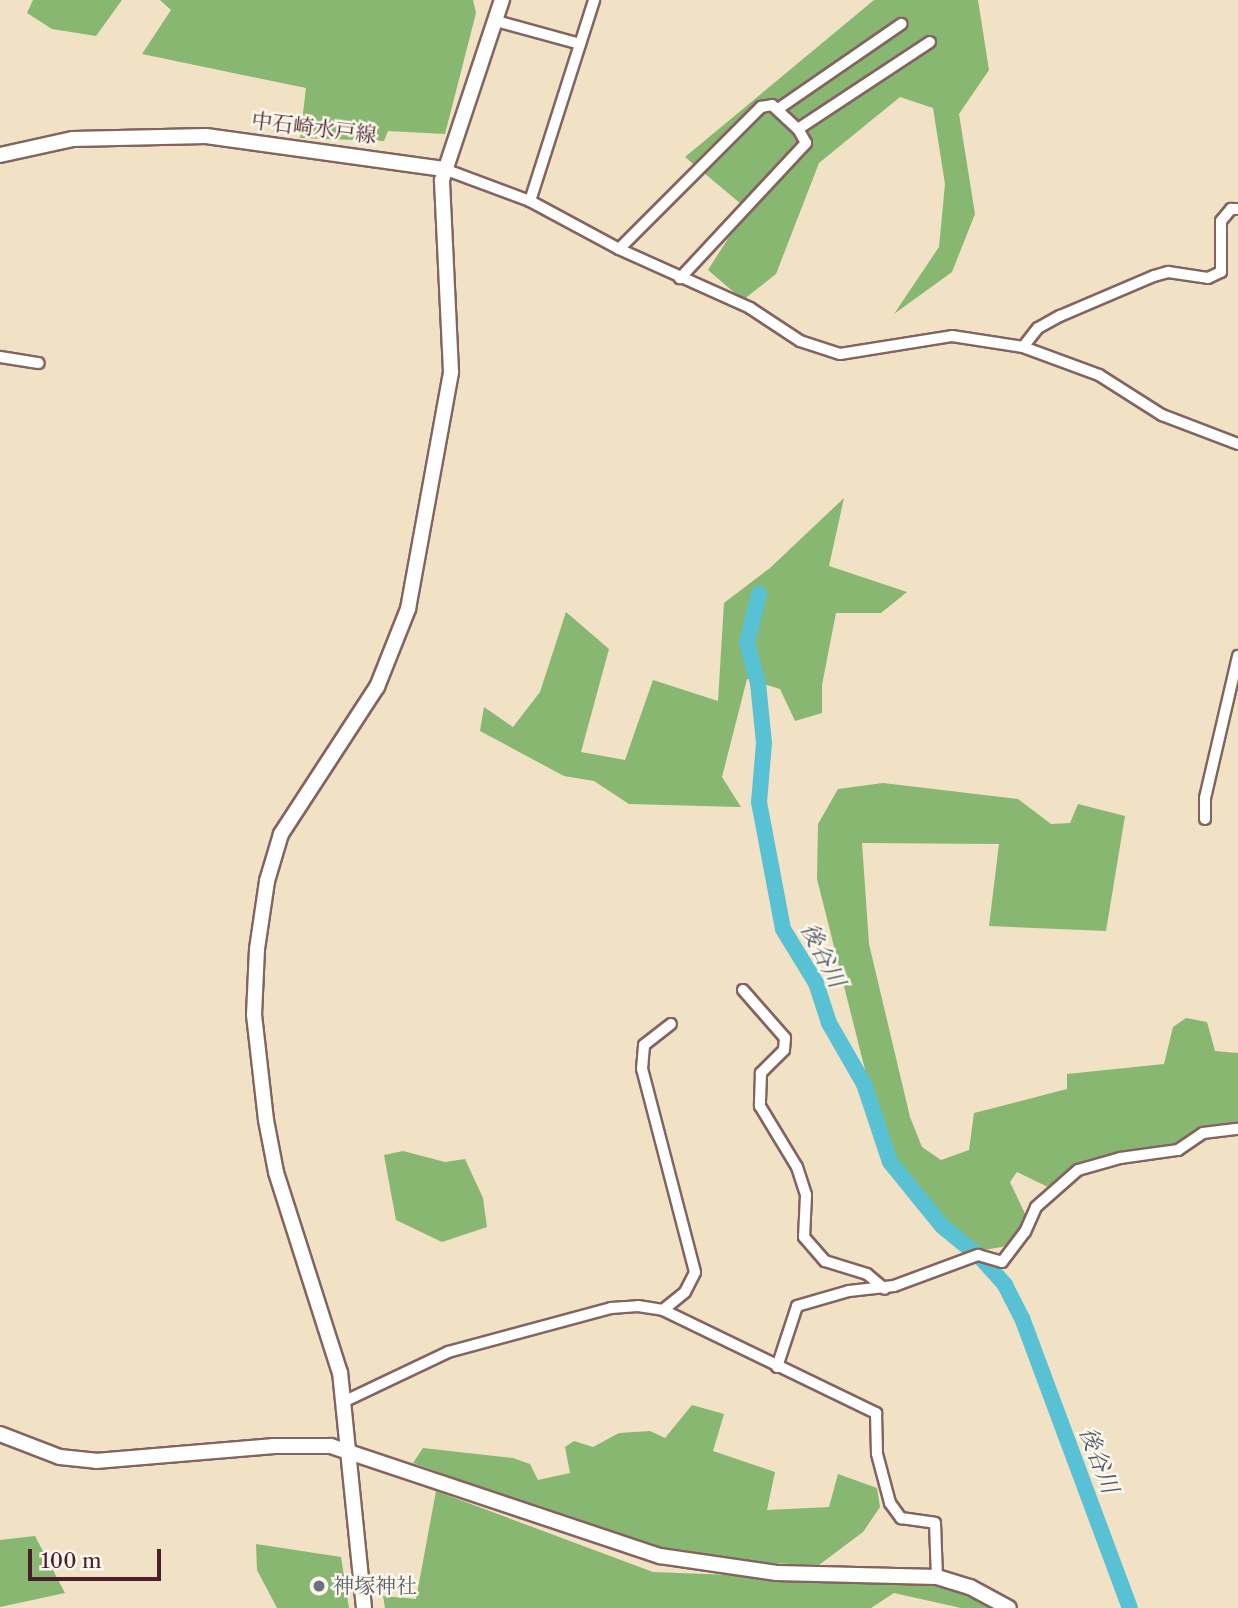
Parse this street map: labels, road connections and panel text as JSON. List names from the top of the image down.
{
  "streets": {
    "street": ["中石崎水戸線"]
  },
  "water": ["後谷川"],
  "places": ["神塚神社"],
  "scale_bar": "100 m"
}
